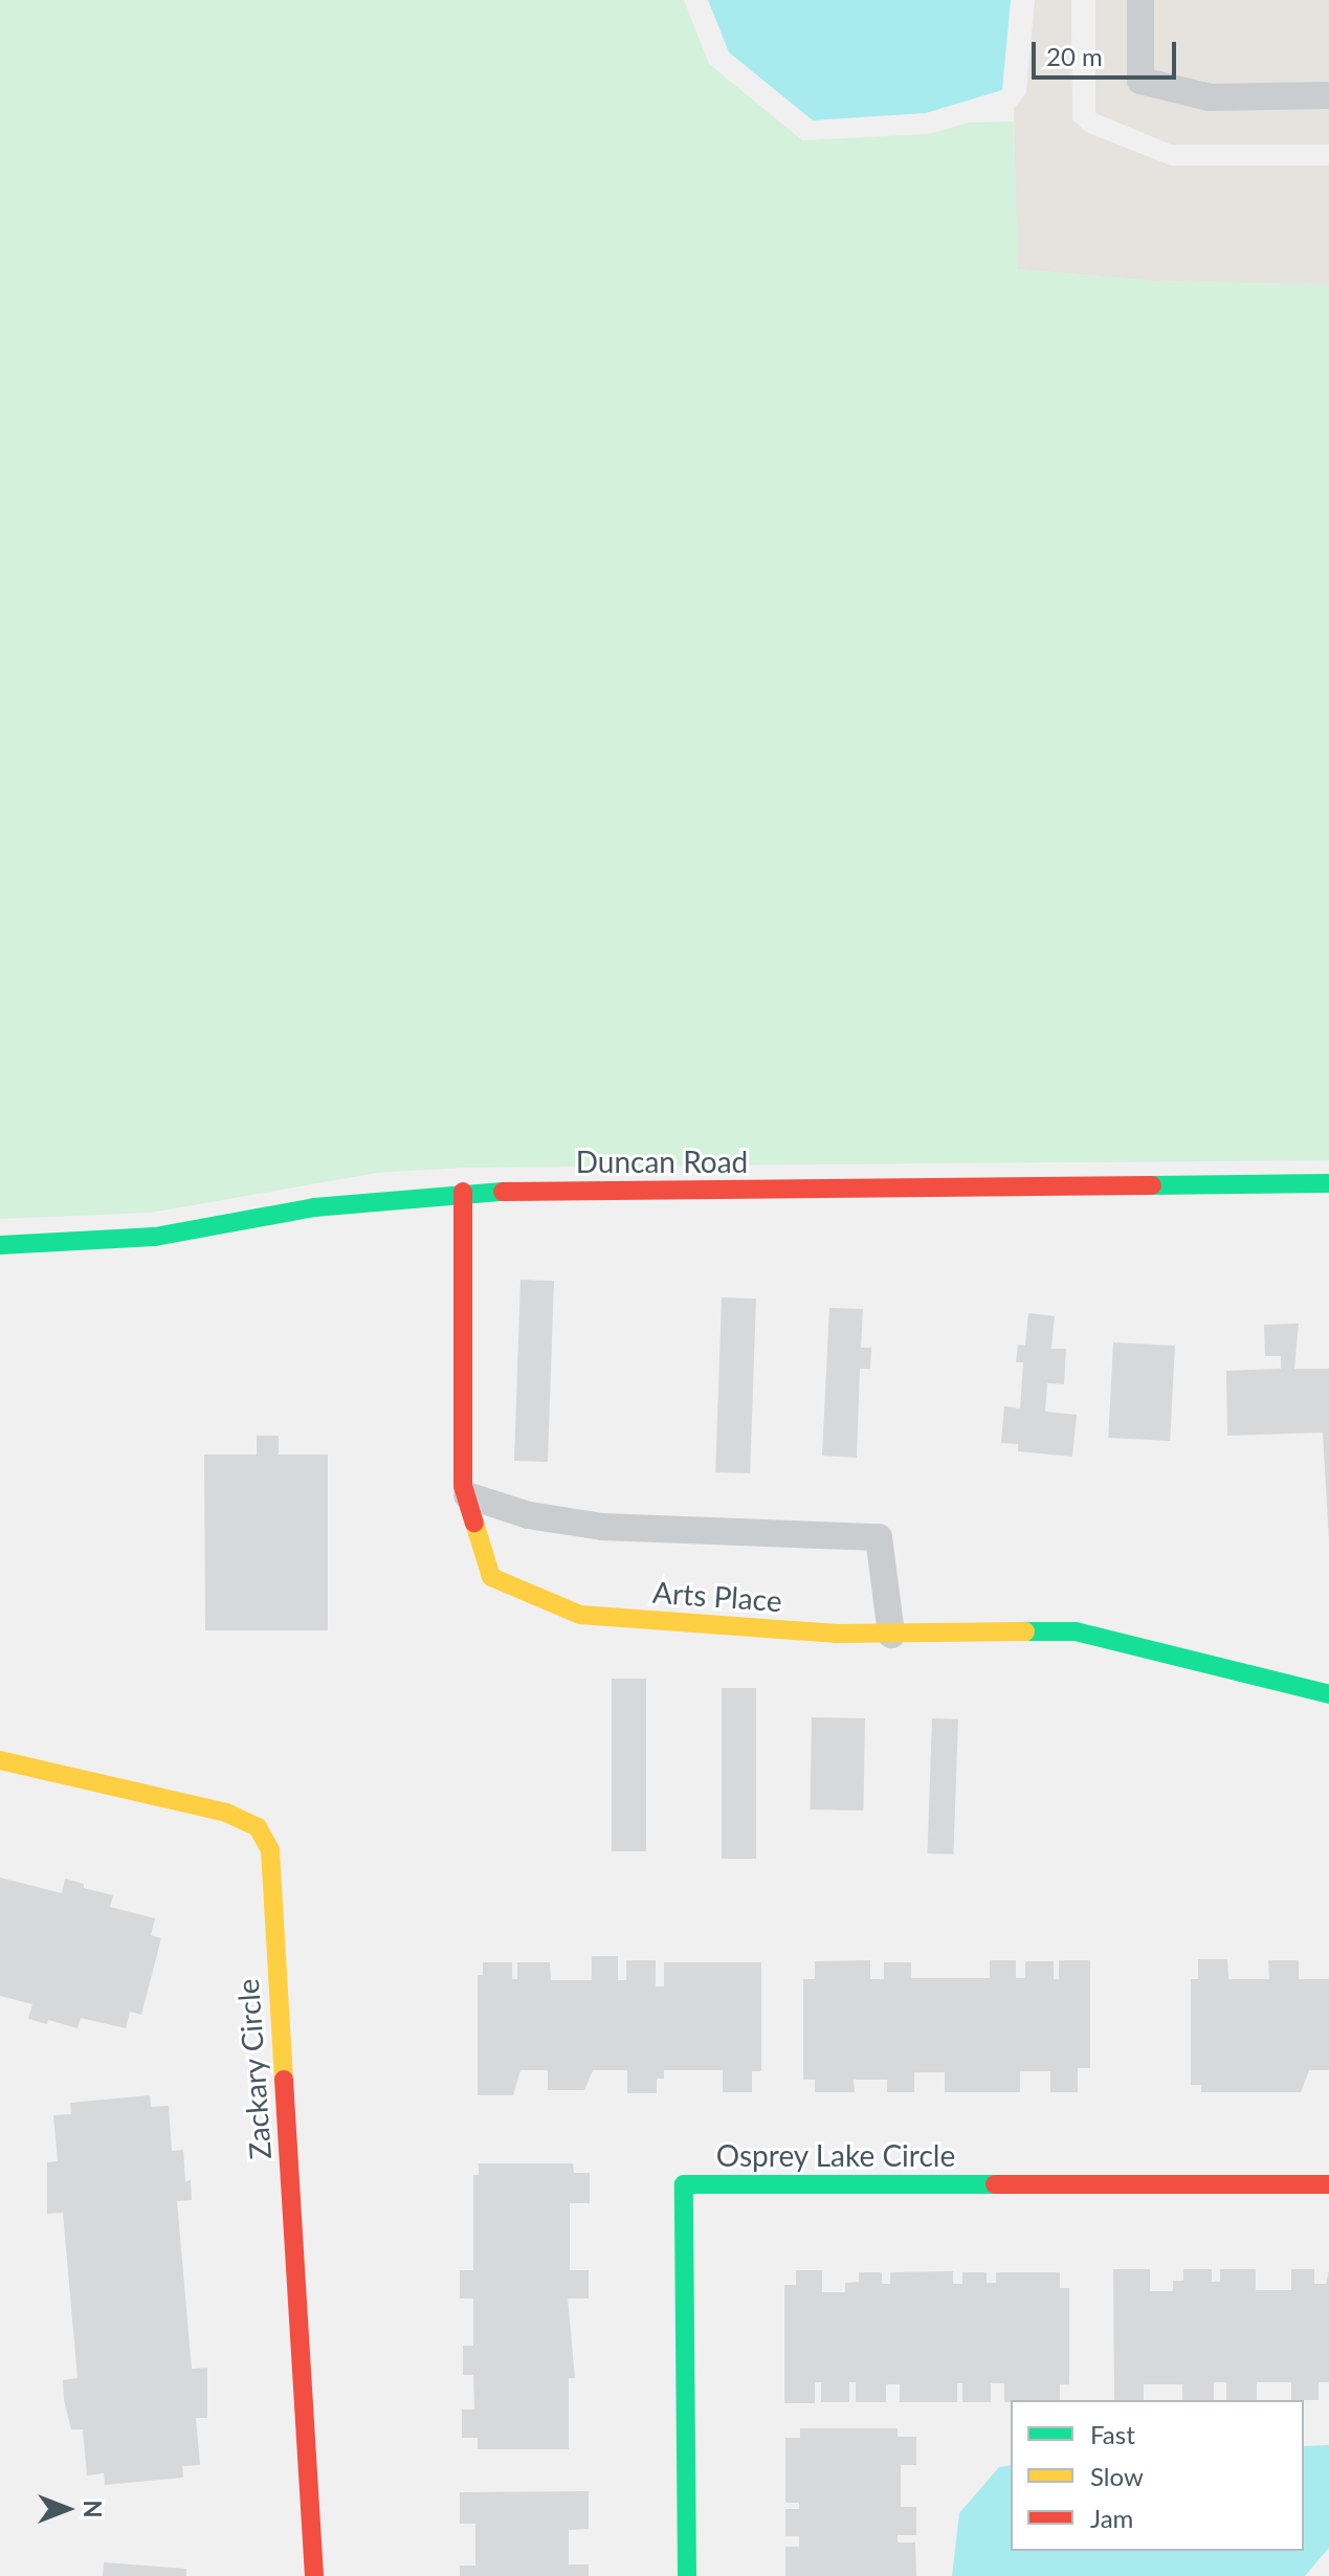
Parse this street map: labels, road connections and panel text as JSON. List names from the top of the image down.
{
  "streets": {
    "street": [
      "Duncan Road",
      "Arts Place",
      "Zackary Circle",
      "Osprey Lake Circle"
    ]
  },
  "crossings": [
    ["Duncan Road", "Arts Place"]
  ],
  "legend": ["Fast", "Slow", "Jam"],
  "scale_bar": "20 m",
  "north": "right"
}
